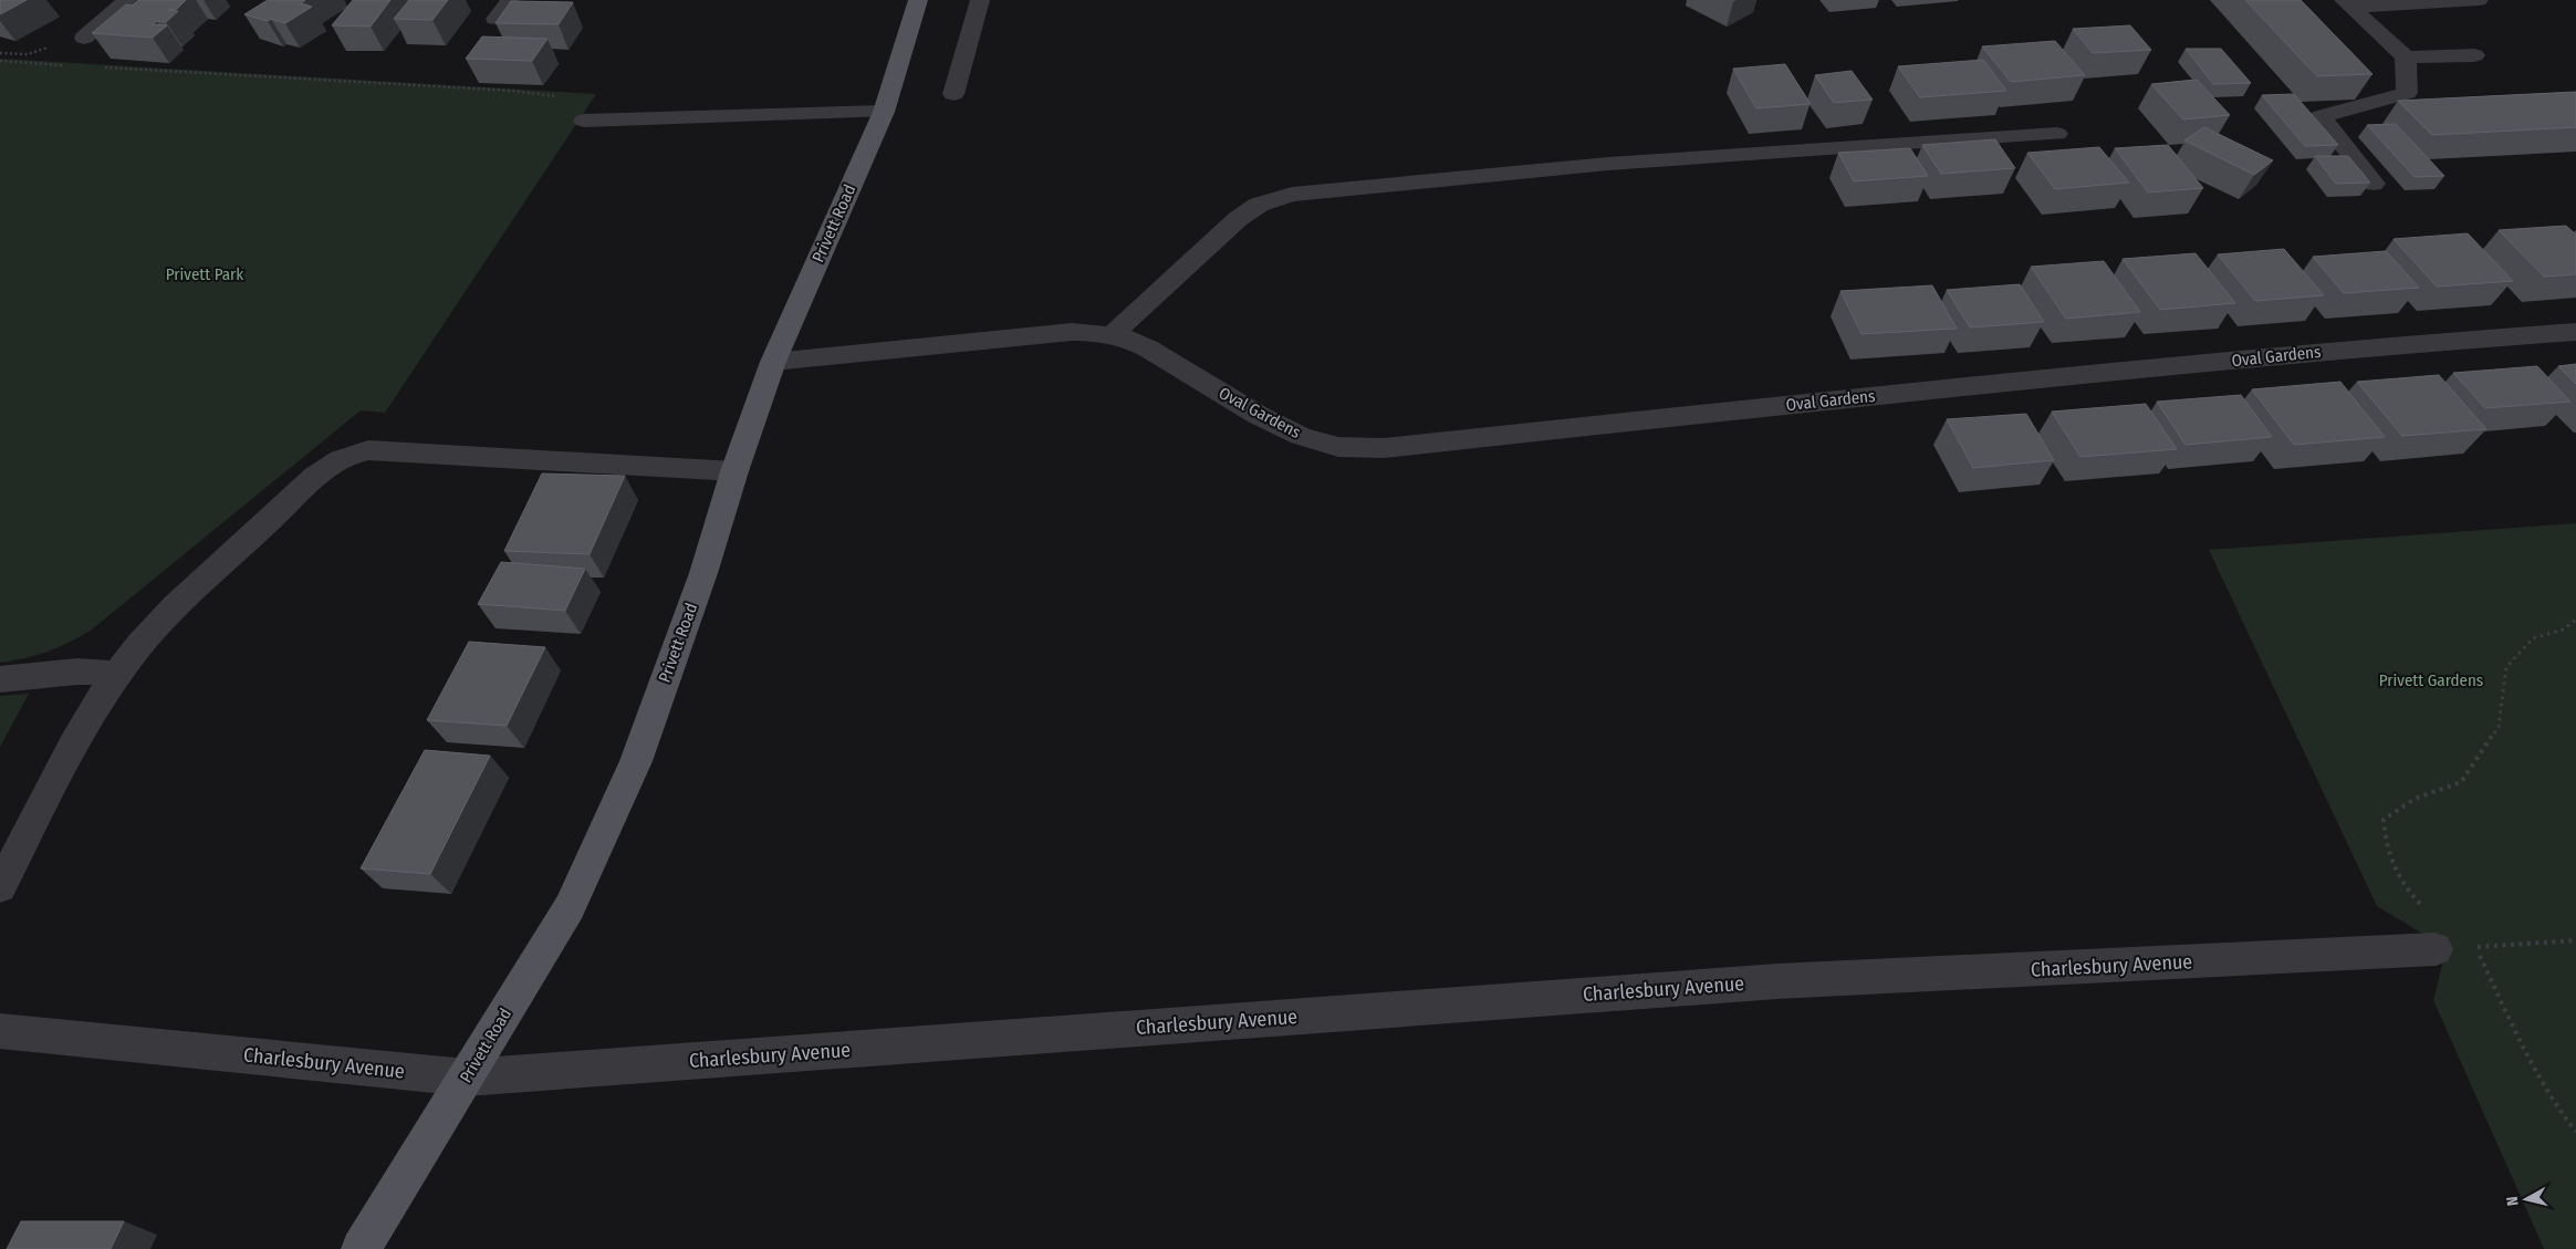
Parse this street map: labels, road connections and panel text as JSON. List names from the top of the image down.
{
  "streets": {
    "main road": ["Privett Road"],
    "street": ["Oval Gardens", "Charlesbury Avenue"]
  },
  "crossings": [
    ["Privett Road", "Oval Gardens"],
    ["Privett Road", "Charlesbury Avenue"]
  ],
  "parks": ["Privett Park", "Privett Gardens"],
  "north": "left"
}
